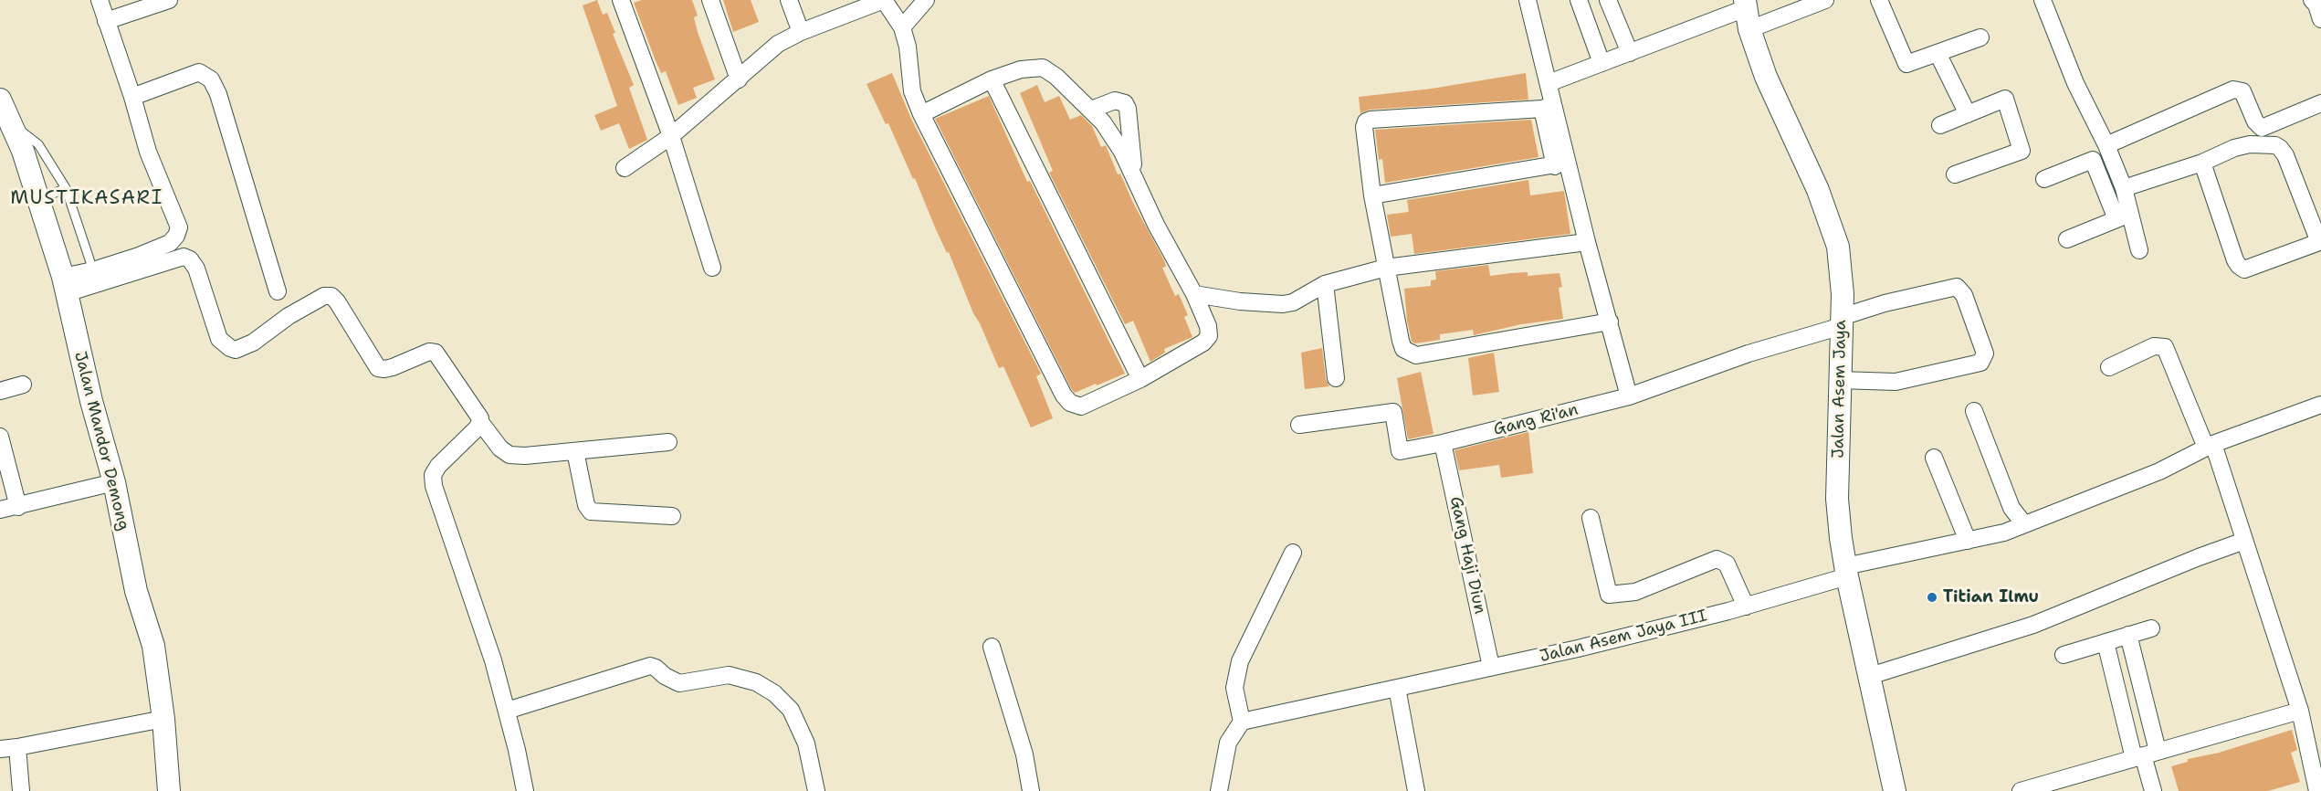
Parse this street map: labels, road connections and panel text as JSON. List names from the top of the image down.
{
  "streets": {
    "main road": ["Jalan Asem Jaya", "Jalan Mandor Demong"],
    "street": ["Gang Ri'an", "Gang Haji Diun", "Jalan Asem Jaya III"]
  },
  "crossings": [
    ["Jalan Asem Jaya", "Gang Ri'an"],
    ["Jalan Asem Jaya", "Jalan Asem Jaya III"],
    ["Gang Ri'an", "Gang Haji Diun"],
    ["Gang Haji Diun", "Jalan Asem Jaya III"]
  ],
  "districts": ["MUSTIKASARI"],
  "places": ["Titian Ilmu"]
}
